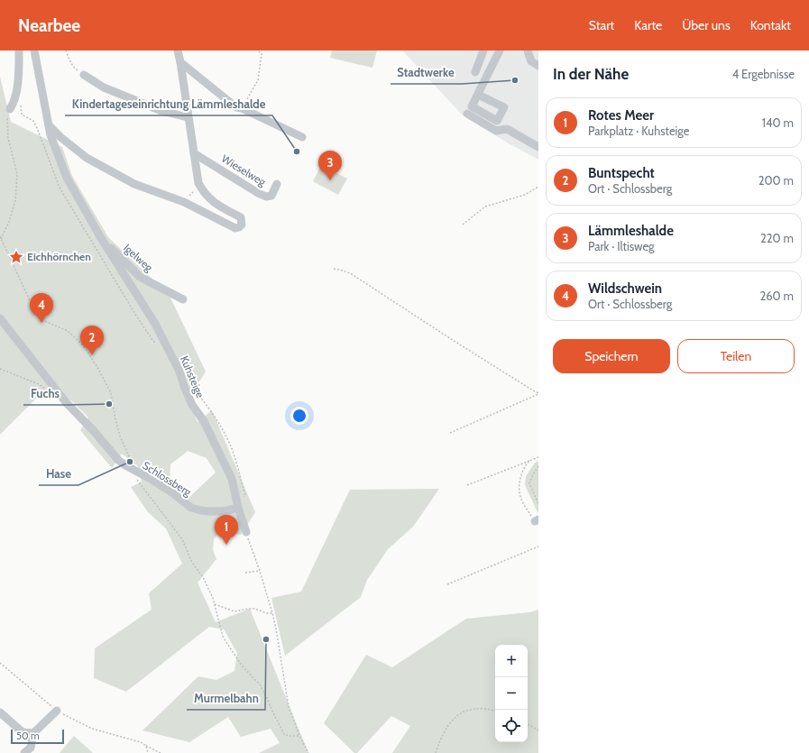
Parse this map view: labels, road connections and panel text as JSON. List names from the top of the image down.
{
  "streets": {
    "street": [
      "Wieselweg",
      "Igelweg",
      "Kuhsteige",
      "Schlossberg"
    ]
  },
  "crossings": [
    ["Igelweg", "Kuhsteige"],
    ["Kuhsteige", "Schlossberg"]
  ],
  "places": {
    "other": [
      "Stadtwerke",
      "Kindertageseinrichtung Lämmleshalde",
      "Fuchs",
      "Hase",
      "Murmelbahn"
    ],
    "place": ["Eichhörnchen"]
  },
  "scale_bar": "50 m",
  "page": {
    "header": "Nearbee",
    "nav": [
      "Start",
      "Karte",
      "Über uns",
      "Kontakt"
    ],
    "heading": ["In der Nähe", "4 Ergebnisse"],
    "list": [
      {
        "mark": "1",
        "name": "Rotes Meer",
        "note": "Parkplatz · Kuhsteige",
        "value": "140 m"
      },
      {
        "mark": "2",
        "name": "Buntspecht",
        "note": "Ort · Schlossberg",
        "value": "200 m"
      },
      {
        "mark": "3",
        "name": "Lämmleshalde",
        "note": "Park · Iltisweg",
        "value": "220 m"
      },
      {
        "mark": "4",
        "name": "Wildschwein",
        "note": "Ort · Schlossberg",
        "value": "260 m"
      }
    ],
    "pins": [
      "3",
      "4",
      "2",
      "1"
    ],
    "buttons": ["Speichern", "Teilen"],
    "map_buttons": ["+", "−"],
    "scale": "50 m"
  }
}
